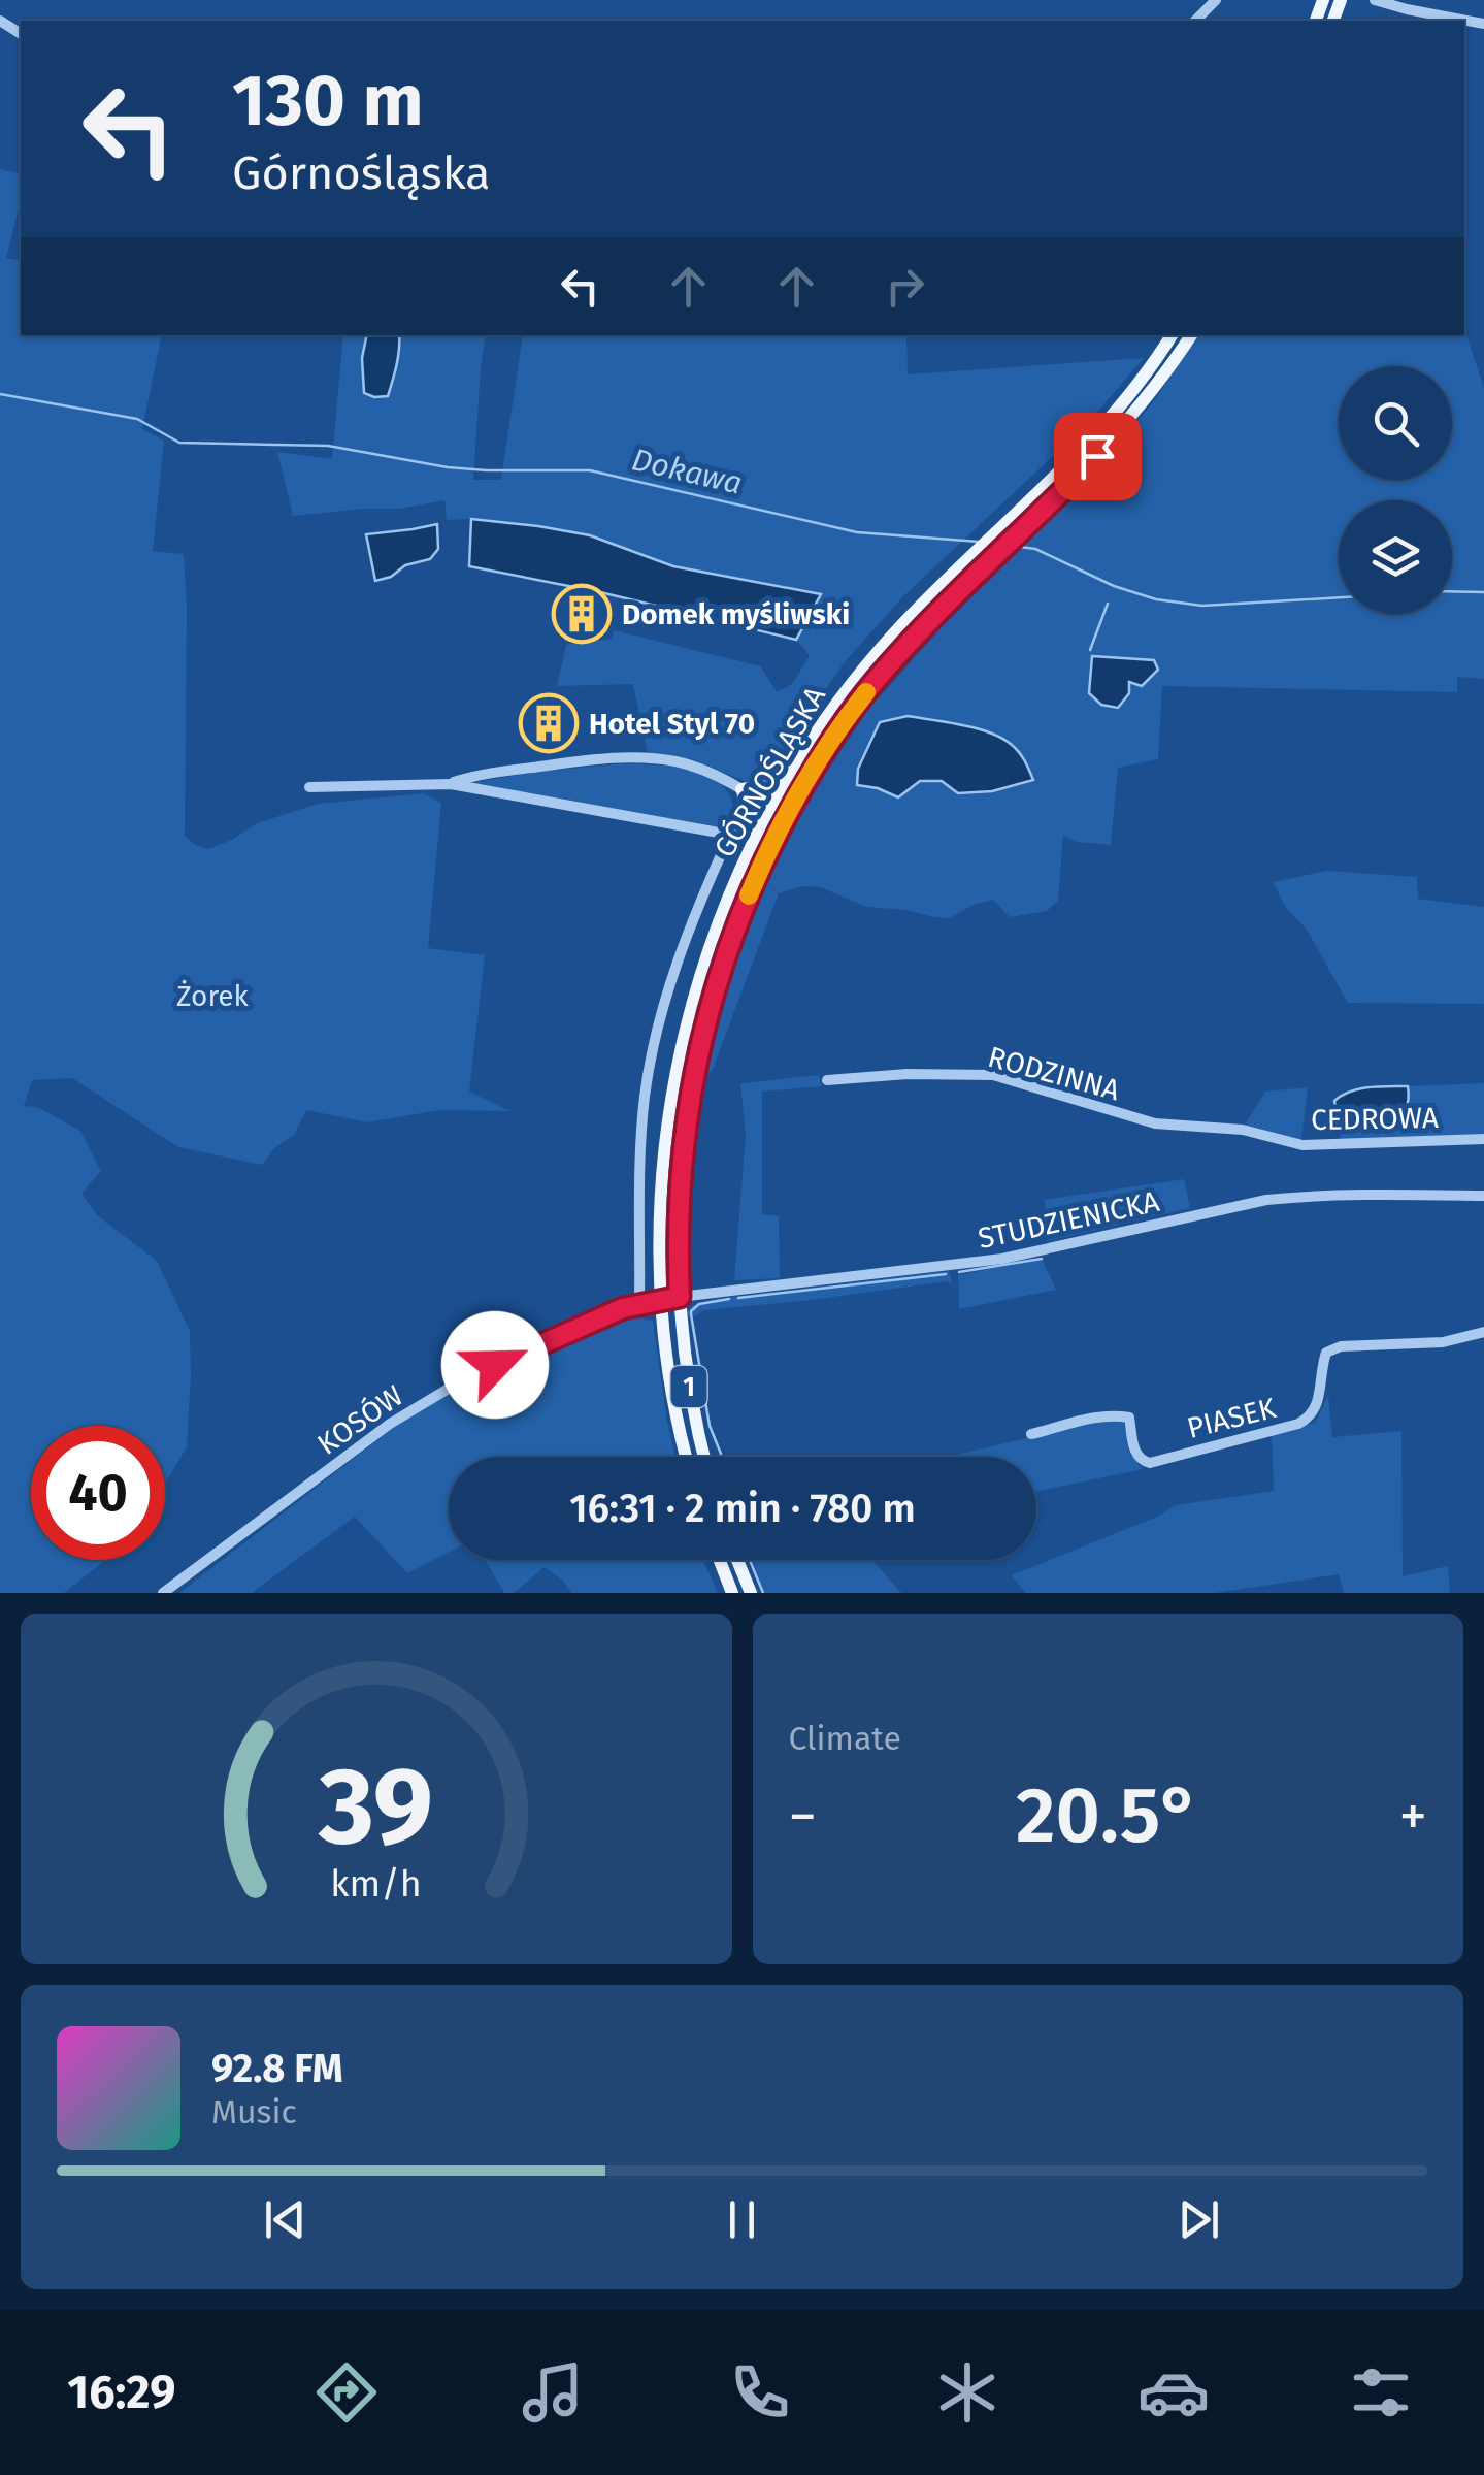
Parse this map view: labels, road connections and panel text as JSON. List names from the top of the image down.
{
  "streets": {
    "main road": ["GÓRNOŚLĄSKA", "1"],
    "street": [
      "RODZINNA",
      "CEDROWA",
      "STUDZIENICKA",
      "PIASEK",
      "KOSÓW"
    ]
  },
  "crossings": [
    ["GÓRNOŚLĄSKA", "STUDZIENICKA"],
    ["GÓRNOŚLĄSKA", "KOSÓW"],
    ["RODZINNA", "CEDROWA"],
    ["STUDZIENICKA", "KOSÓW"]
  ],
  "water": ["Dokawa"],
  "parks": ["Żorek"],
  "places": {
    "building": ["Domek myśliwski", "Hotel Styl 70"]
  },
  "page": {
    "turn": ["130 m", "Górnośląska"],
    "limit": "40",
    "trip": "16:31 · 2 min · 780 m",
    "tile": "Climate",
    "heat": ["−", "20.5°", "+"],
    "song": ["92.8 FM", "Music"],
    "tabs": "16:29",
    "gauge": ["39", "km/h"]
  }
}
